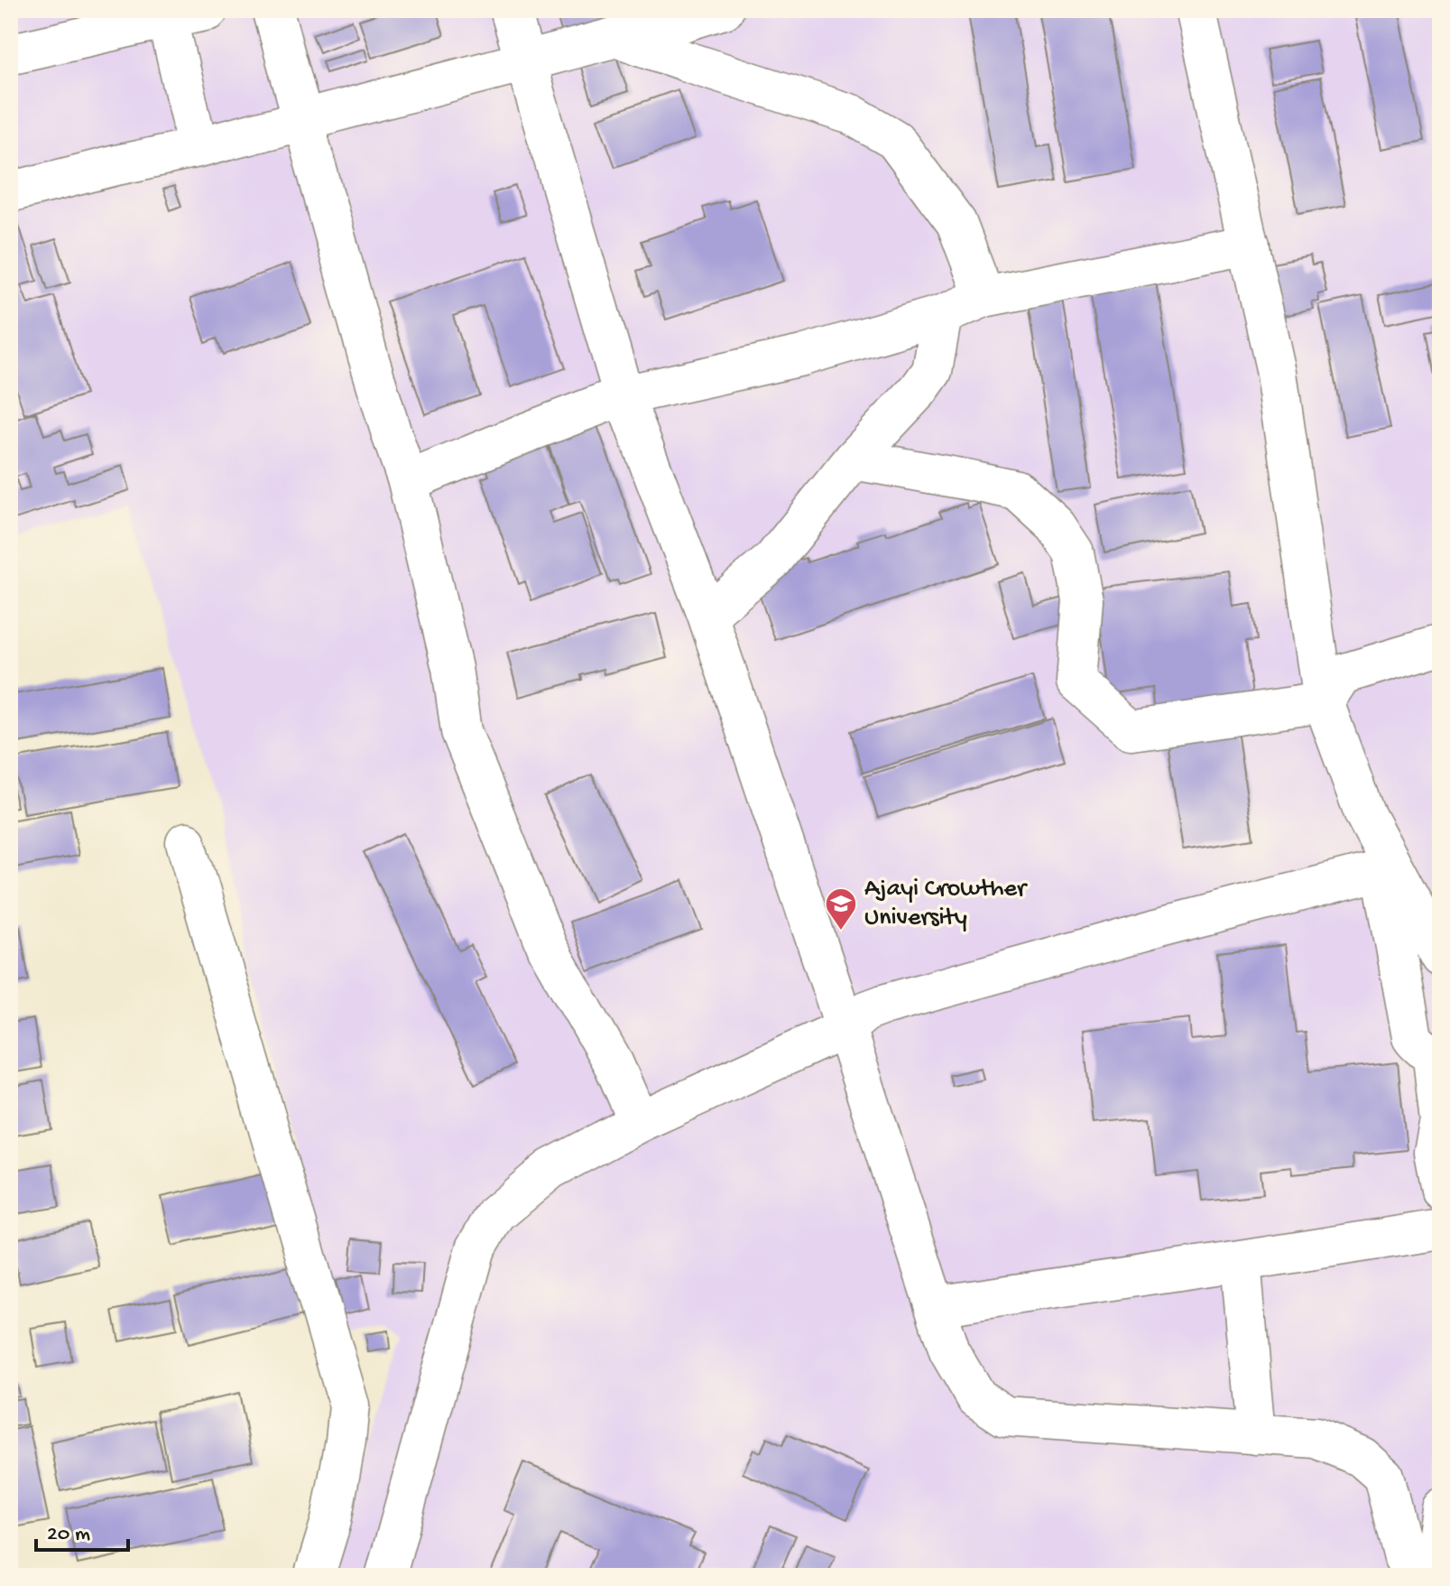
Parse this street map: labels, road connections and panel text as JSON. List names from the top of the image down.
{
  "places": {
    "school or university": ["Ajayi Crowther University"]
  },
  "scale_bar": "20 m"
}
